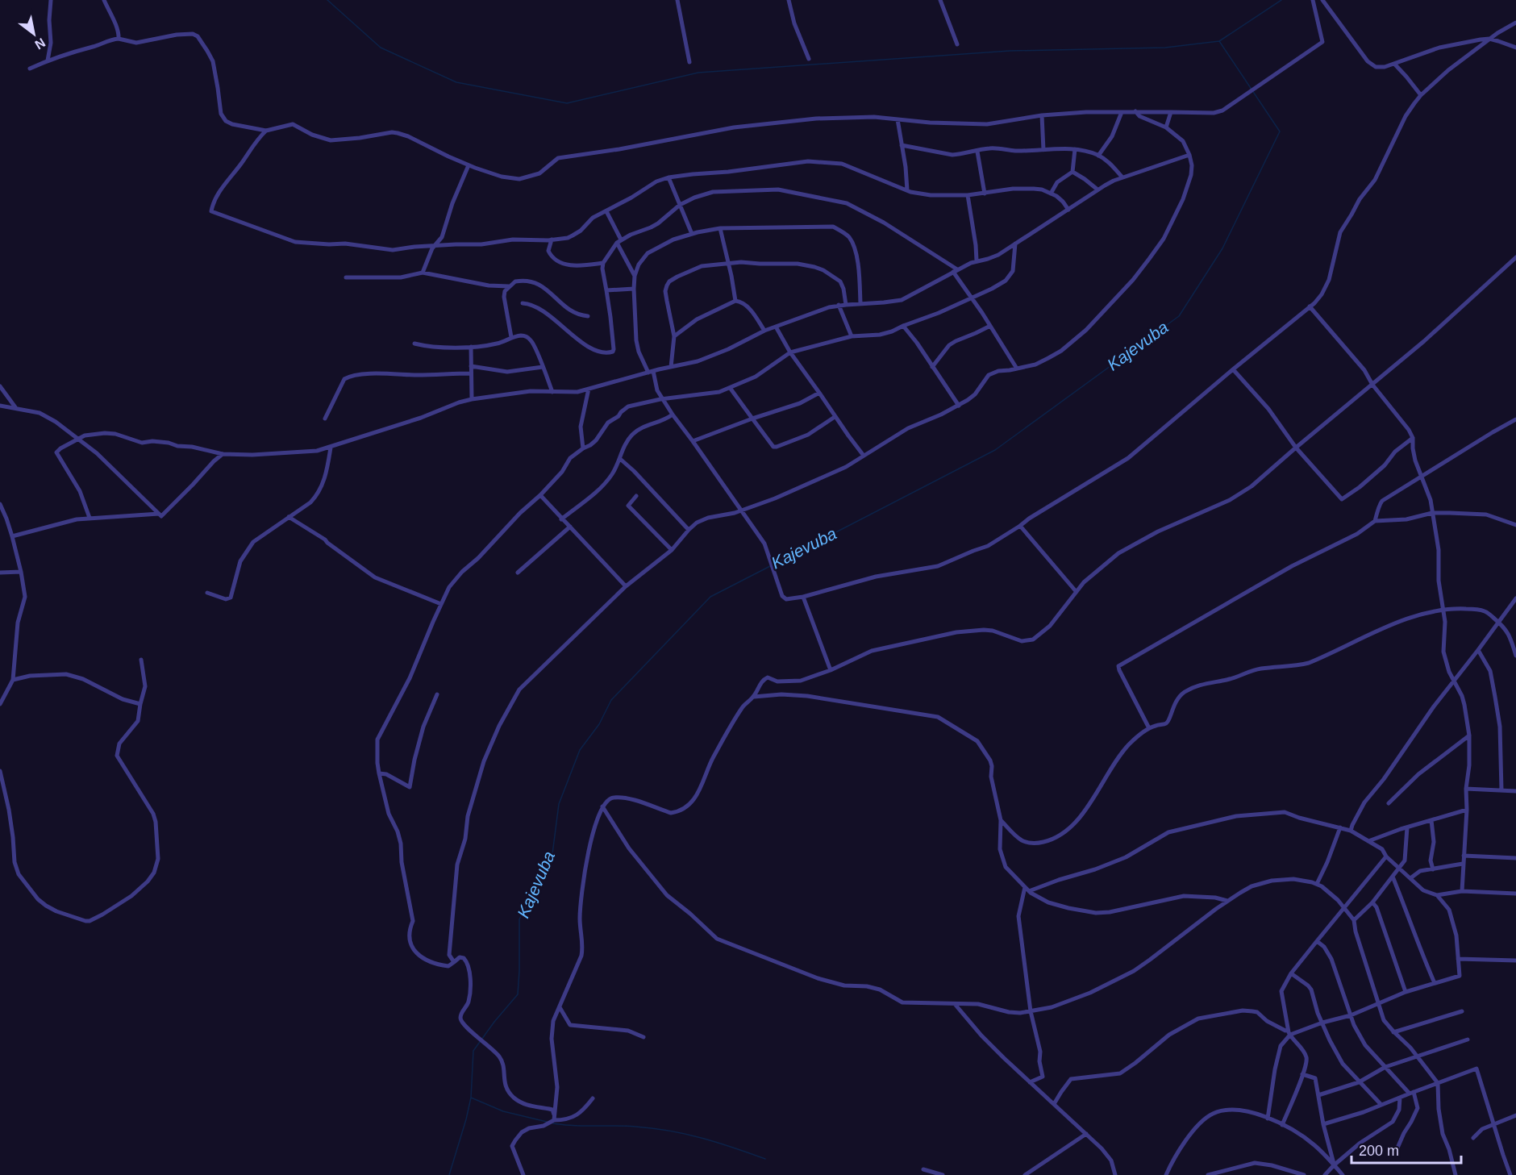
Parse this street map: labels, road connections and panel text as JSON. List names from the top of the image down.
{
  "water": ["Kajevuba"],
  "scale_bar": "200 m",
  "north": "bottom right"
}
